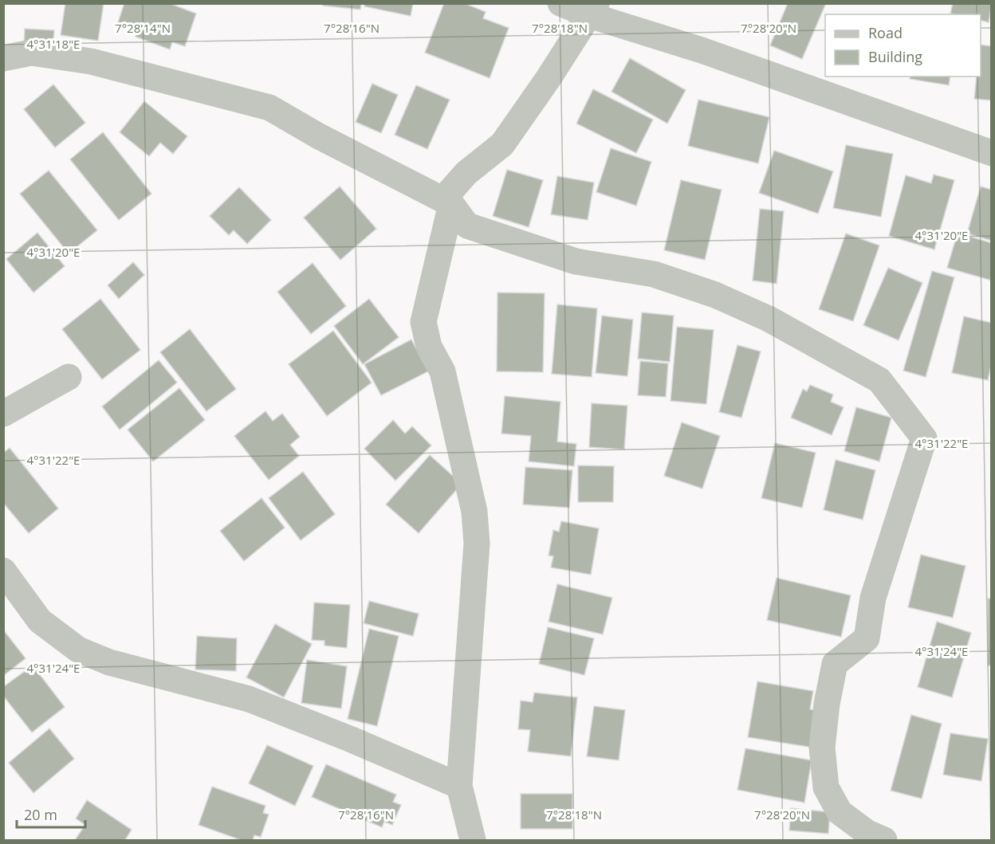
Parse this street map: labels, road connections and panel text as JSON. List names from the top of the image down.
{
  "legend": ["Road", "Building"],
  "scale_bar": "20 m",
  "coordinates": [
    "7°28'14\"N",
    "7°28'16\"N",
    "7°28'18\"N",
    "7°28'20\"N",
    "4°31'18\"E",
    "4°31'20\"E",
    "4°31'22\"E",
    "4°31'24\"E"
  ]
}
